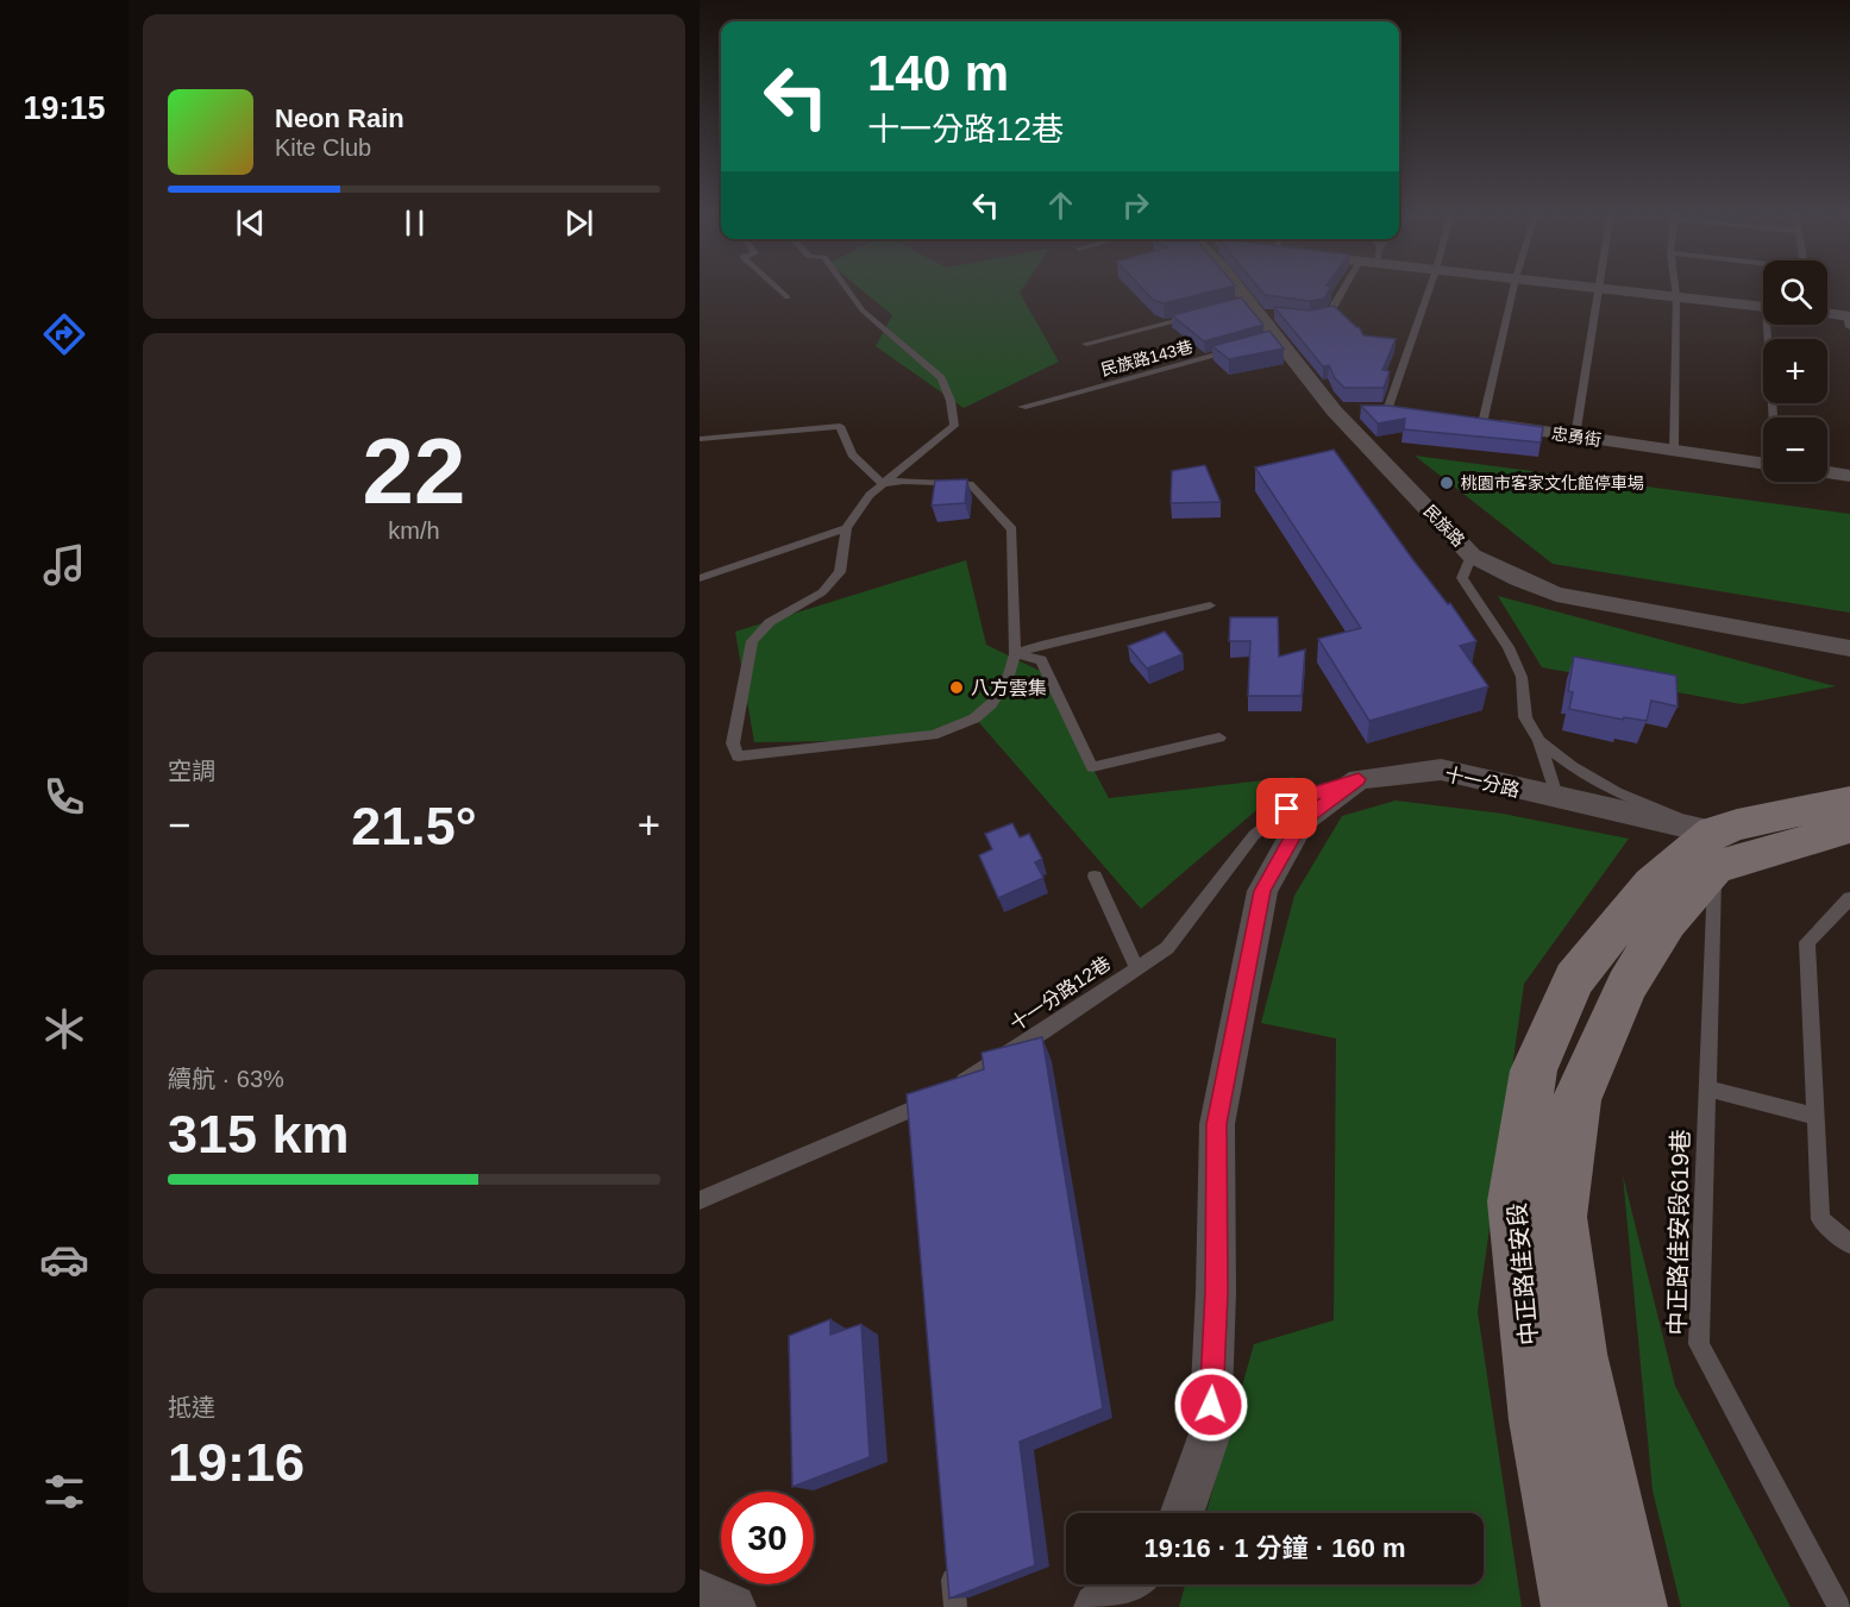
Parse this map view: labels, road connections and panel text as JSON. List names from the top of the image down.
{
  "streets": {
    "main road": ["中正路佳安段"],
    "street": ["忠勇街", "民族路", "十一分路"],
    "lane": ["民族路143巷", "十一分路12巷", "中正路佳安段619巷"]
  },
  "crossings": [
    ["十一分路", "十一分路12巷"],
    ["十一分路", "中正路佳安段619巷"],
    ["十一分路", "中正路佳安段"],
    ["中正路佳安段619巷", "中正路佳安段"]
  ],
  "places": ["桃園市客家文化館停車場", "八方雲集"],
  "page": {
    "tabs": "19:15",
    "turn": ["140 m", "十一分路12巷"],
    "song": ["Neon Rain", "Kite Club"],
    "map_buttons": ["+", "−"],
    "tile": [
      ["22", "km/h"],
      "空調",
      ["續航 · 63%", "315 km"],
      ["抵達", "19:16"]
    ],
    "heat": ["−", "21.5°", "+"],
    "limit": "30",
    "trip": "19:16 · 1 分鐘 · 160 m"
  }
}
